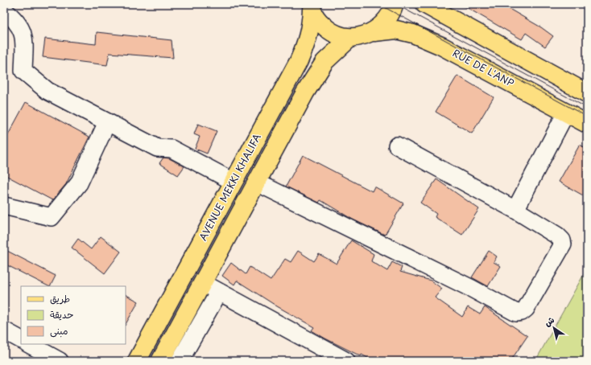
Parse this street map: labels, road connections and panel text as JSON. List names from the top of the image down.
{
  "streets": {
    "main road": ["RUE DE L'ANP", "AVENUE MEKKI KHALIFA"]
  },
  "legend": ["طريق", "حديقة", "مبنى"],
  "north": "top left"
}
